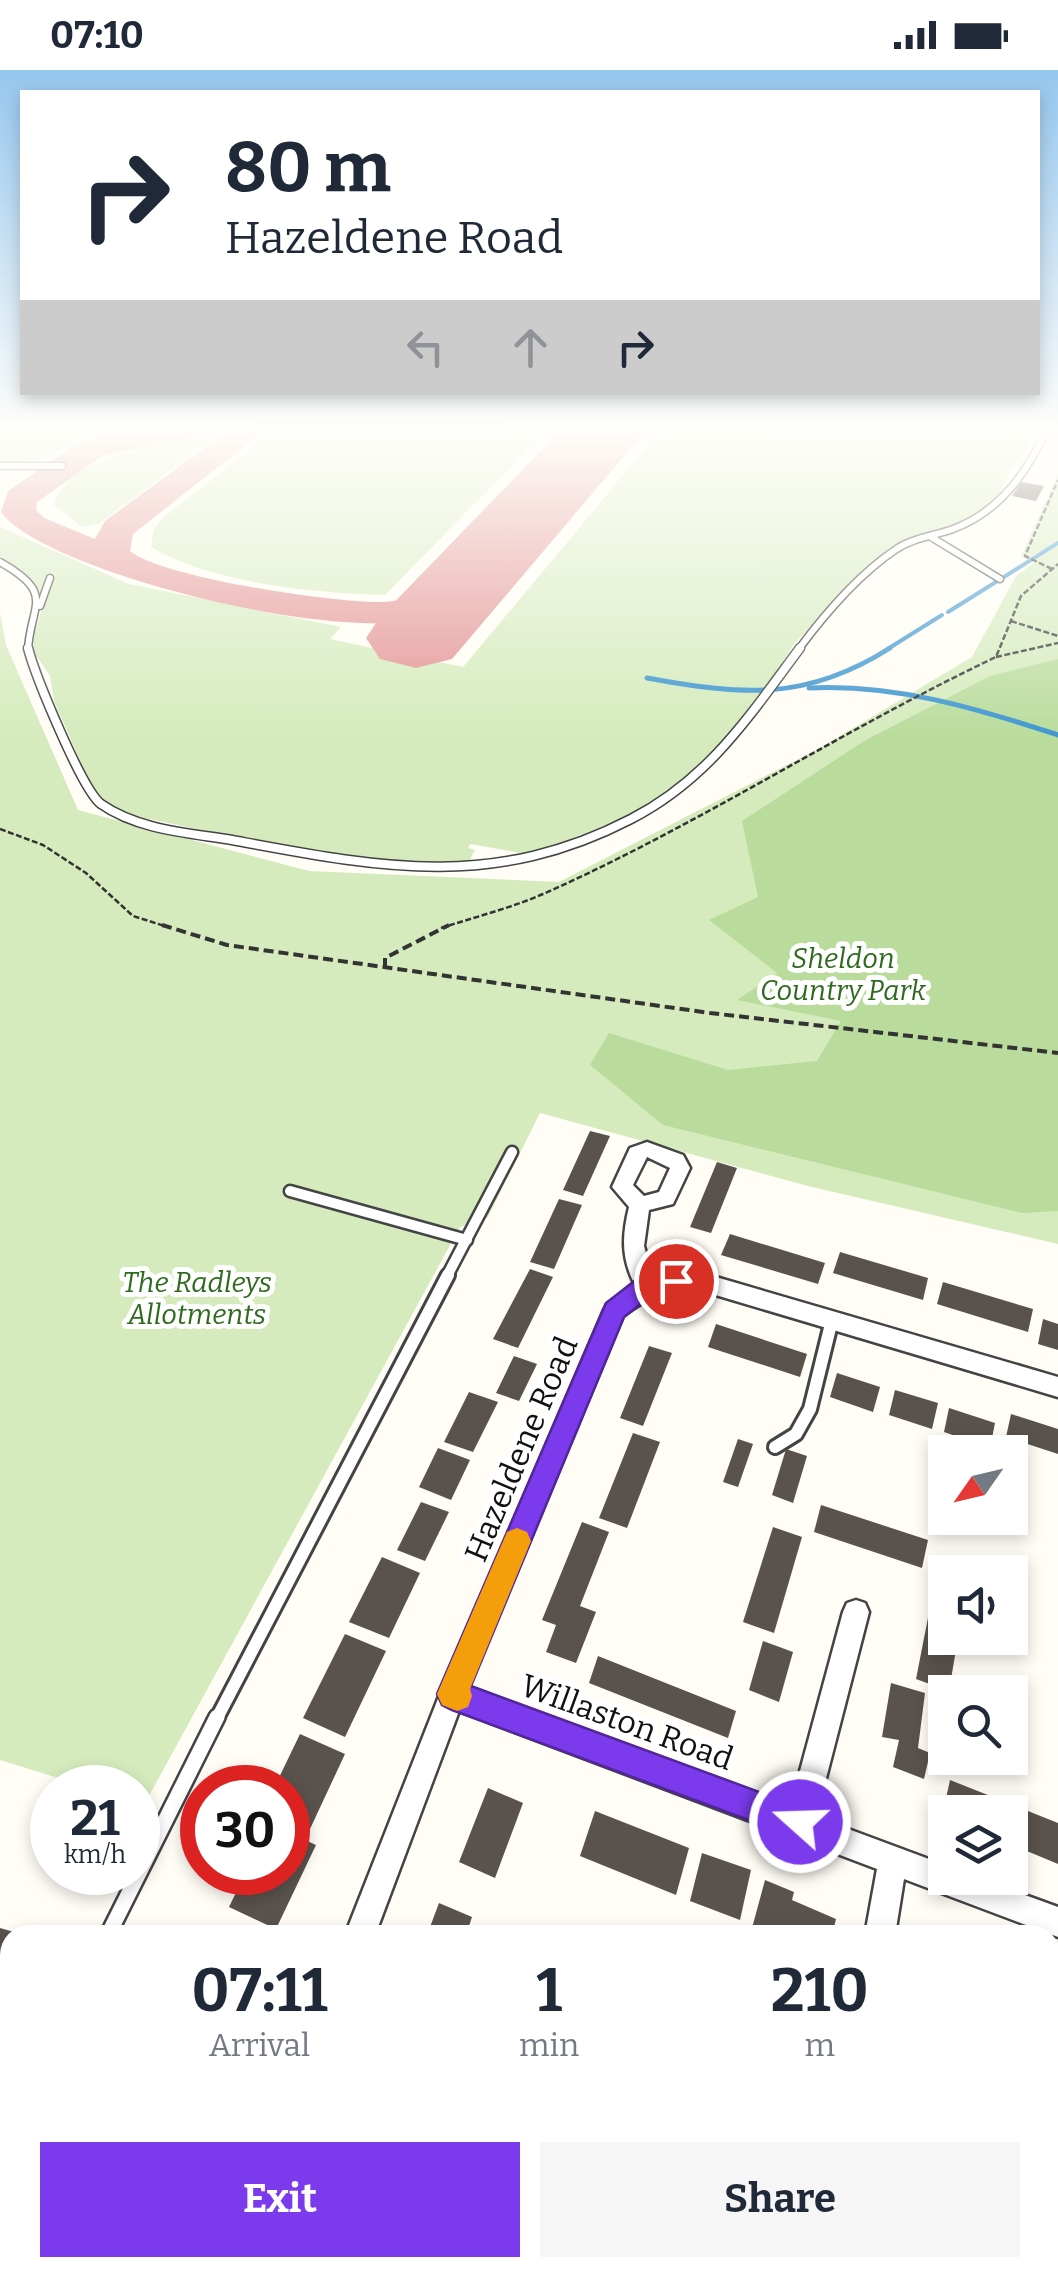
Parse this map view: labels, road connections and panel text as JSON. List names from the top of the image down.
{
  "streets": {
    "street": ["Hazeldene Road", "Willaston Road"]
  },
  "crossings": [
    ["Hazeldene Road", "Willaston Road"]
  ],
  "parks": ["Sheldon Country Park", "The Radleys Allotments"],
  "north": "bottom left",
  "page": {
    "status": "07:10",
    "turn": ["80 m", "Hazeldene Road"],
    "speed": "21 km/h",
    "limit": "30",
    "eta": [
      "07:11",
      "Arrival",
      "1",
      "min",
      "210",
      "m"
    ],
    "buttons": ["Exit", "Share"]
  }
}
